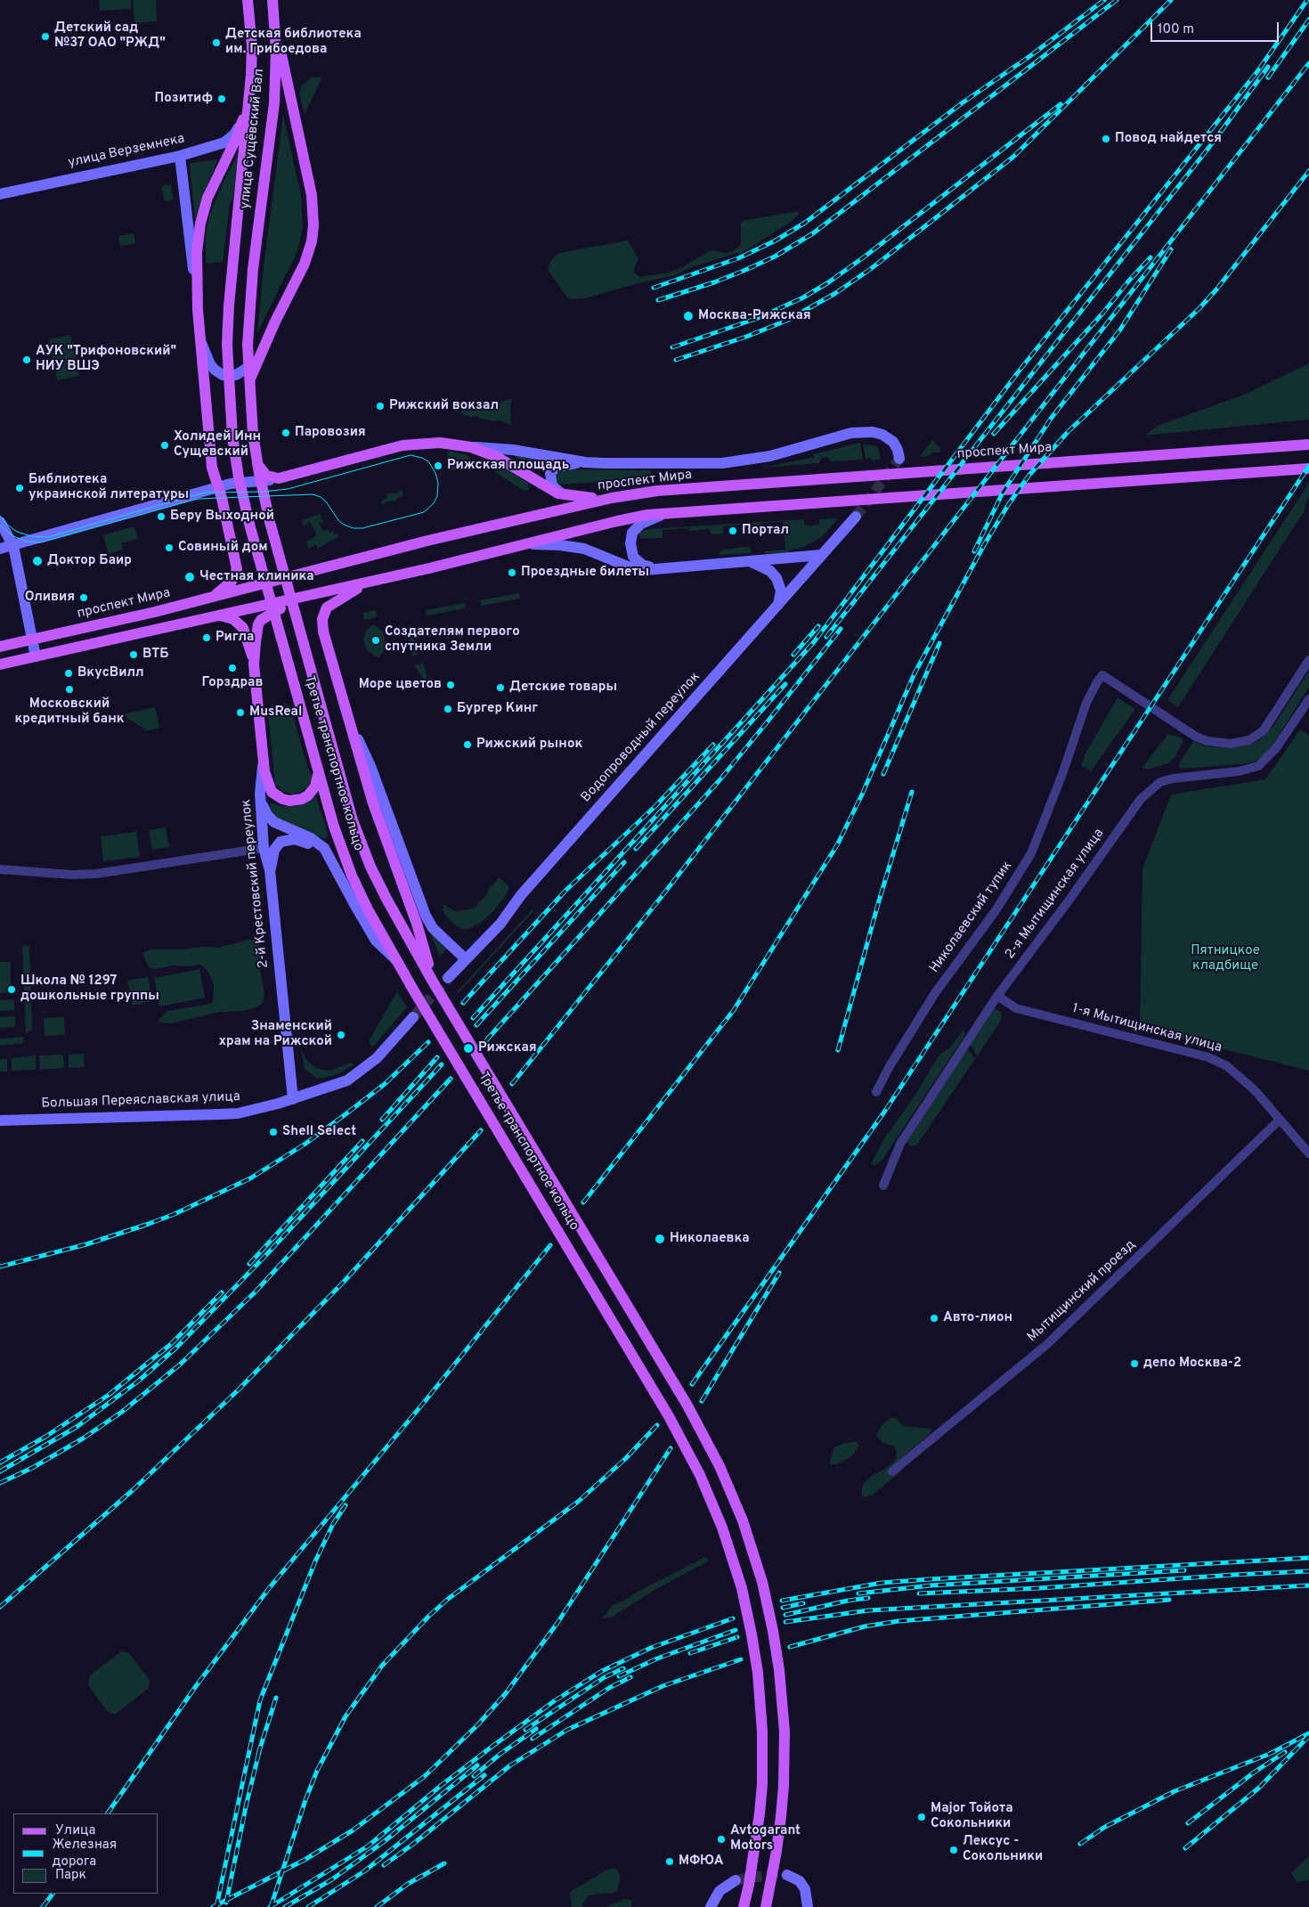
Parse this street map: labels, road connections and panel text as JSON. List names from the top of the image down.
{
  "streets": {
    "main road": [
      "улица Сущёвский Вал",
      "улица Верземнека",
      "проспект Мира",
      "Водопроводный переулок",
      "Третье транспортное кольцо",
      "2-й Крестовский переулок",
      "Большая Переяславская улица"
    ],
    "street": [
      "2-я Мытищинская улица",
      "Николаевский тупик",
      "1-я Мытищинская улица",
      "Мытищинский проезд"
    ]
  },
  "crossings": [
    ["улица Сущёвский Вал", "Третье транспортное кольцо"],
    ["2-й Крестовский переулок", "Большая Переяславская улица"],
    ["2-я Мытищинская улица", "1-я Мытищинская улица"],
    ["1-я Мытищинская улица", "Мытищинский проезд"]
  ],
  "parks": ["Пятницкое кладбище"],
  "places": [
    "Детский сад №37 ОАО \"РЖД\"",
    "Детская библиотека им. Грибоедова",
    "Позитиф",
    "Повод найдется",
    "Москва-Рижская",
    "АУК \"Трифоновский\" НИУ ВШЭ",
    "Рижский вокзал",
    "Паровозия",
    "Холидей Инн Сущевский",
    "Рижская площадь",
    "Библиотека украинской литературы",
    "Беру Выходной",
    "Портал",
    "Совиный дом",
    "Доктор Баир",
    "Проездные билеты",
    "Честная клиника",
    "Оливия",
    "Ригла",
    "Создателям первого спутника Земли",
    "ВТБ",
    "Горздрав",
    "ВкусВилл",
    "Море цветов",
    "Детские товары",
    "Московский кредитный банк",
    "Бургер Кинг",
    "MusReal",
    "Рижский рынок",
    "Школа № 1297 дошкольные группы",
    "Знаменский храм на Рижской",
    "Рижская",
    "Shell Select",
    "Николаевка",
    "Авто-лион",
    "депо Москва-2",
    "Major Тойота Сокольники",
    "Avtogarant Motors",
    "Лексус - Сокольники",
    "МФЮА"
  ],
  "legend": ["Улица", "Железная дорога", "Парк"],
  "scale_bar": "100 m"
}
